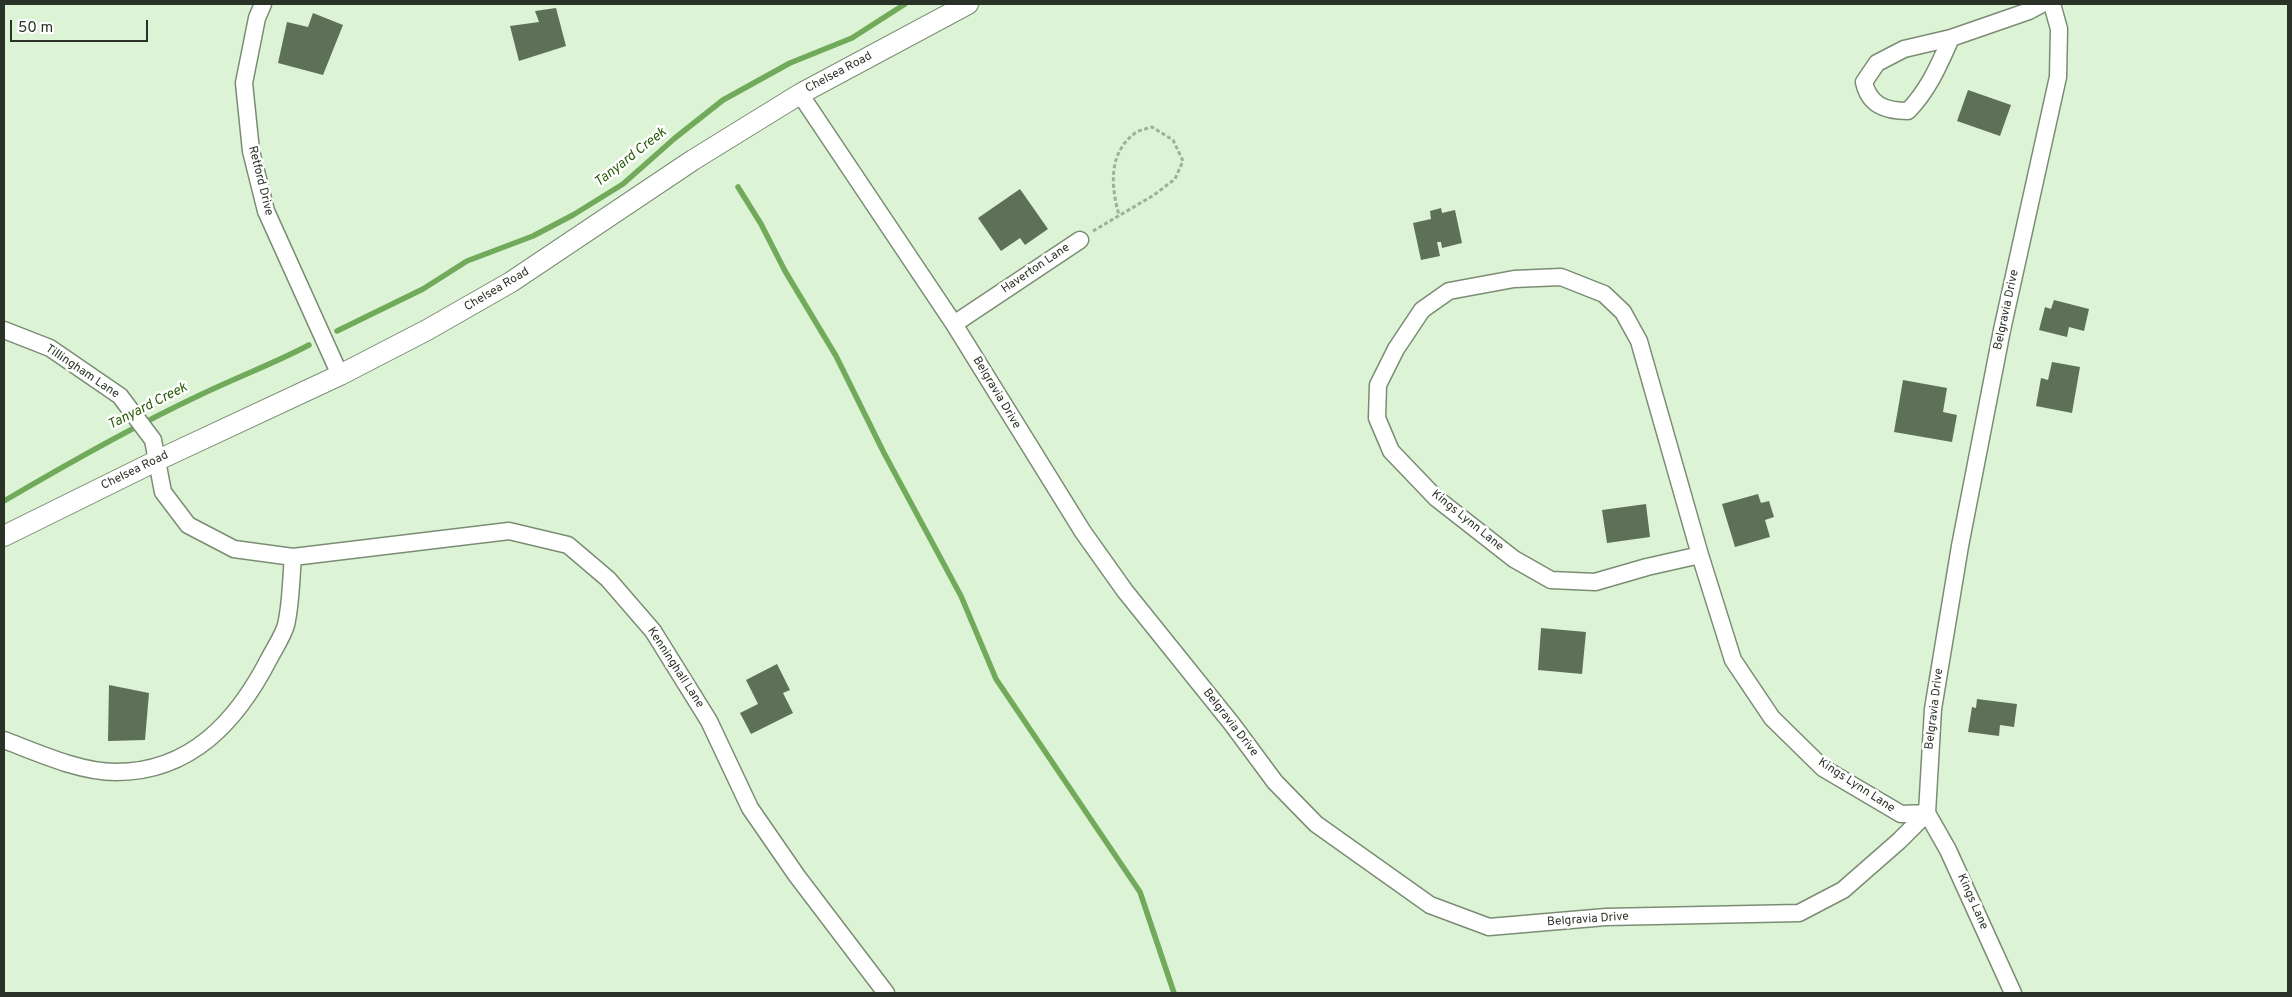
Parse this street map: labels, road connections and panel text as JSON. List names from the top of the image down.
{
  "streets": {
    "street": [
      "Chelsea Road",
      "Retford Drive",
      "Haverton Lane",
      "Belgravia Drive",
      "Tillingham Lane",
      "Kings Lynn Lane",
      "Kenninghall Lane",
      "Kings Lane"
    ]
  },
  "crossings": [
    ["Chelsea Road", "Retford Drive"],
    ["Chelsea Road", "Belgravia Drive"],
    ["Chelsea Road", "Tillingham Lane"],
    ["Chelsea Road", "Kenninghall Lane"],
    ["Haverton Lane", "Belgravia Drive"],
    ["Belgravia Drive", "Kings Lynn Lane"],
    ["Belgravia Drive", "Kings Lane"],
    ["Tillingham Lane", "Kenninghall Lane"],
    ["Kings Lynn Lane", "Kings Lane"]
  ],
  "water": ["Tanyard Creek"],
  "scale_bar": "50 m"
}
